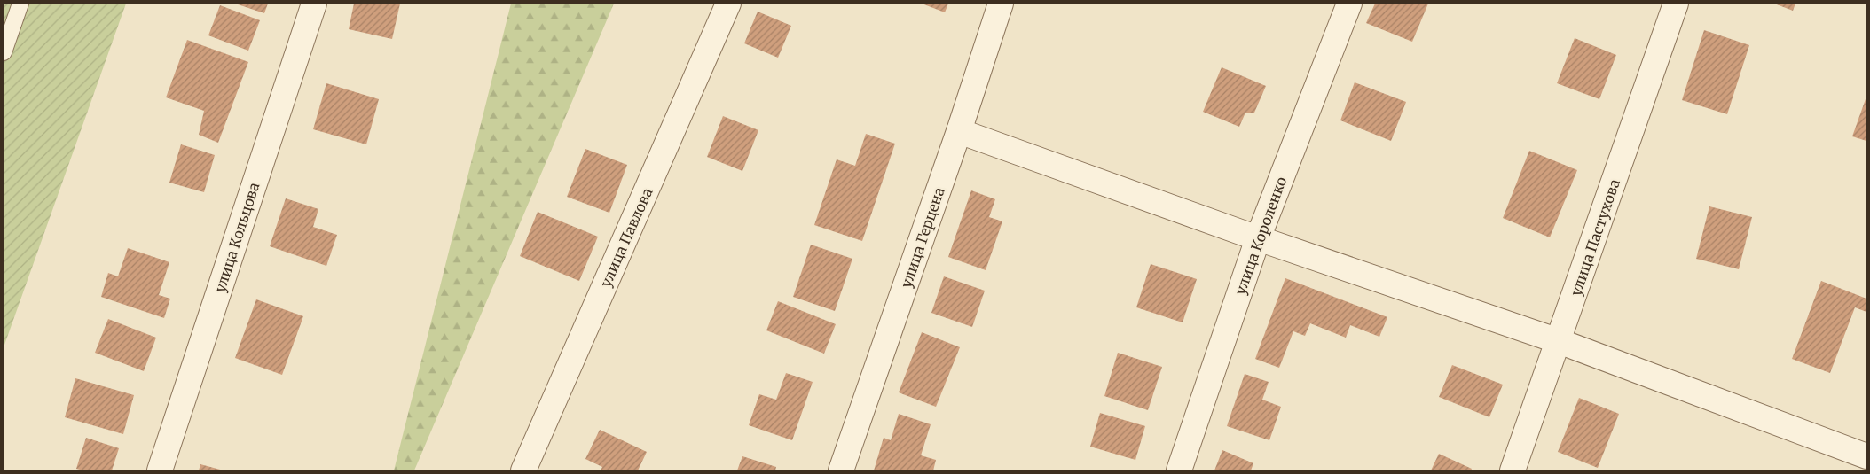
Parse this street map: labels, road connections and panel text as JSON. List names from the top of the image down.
{
  "streets": {
    "street": [
      "улица Короленко",
      "улица Кольцова",
      "улица Павлова",
      "улица Герцена",
      "улица Пастухова"
    ]
  }
}
